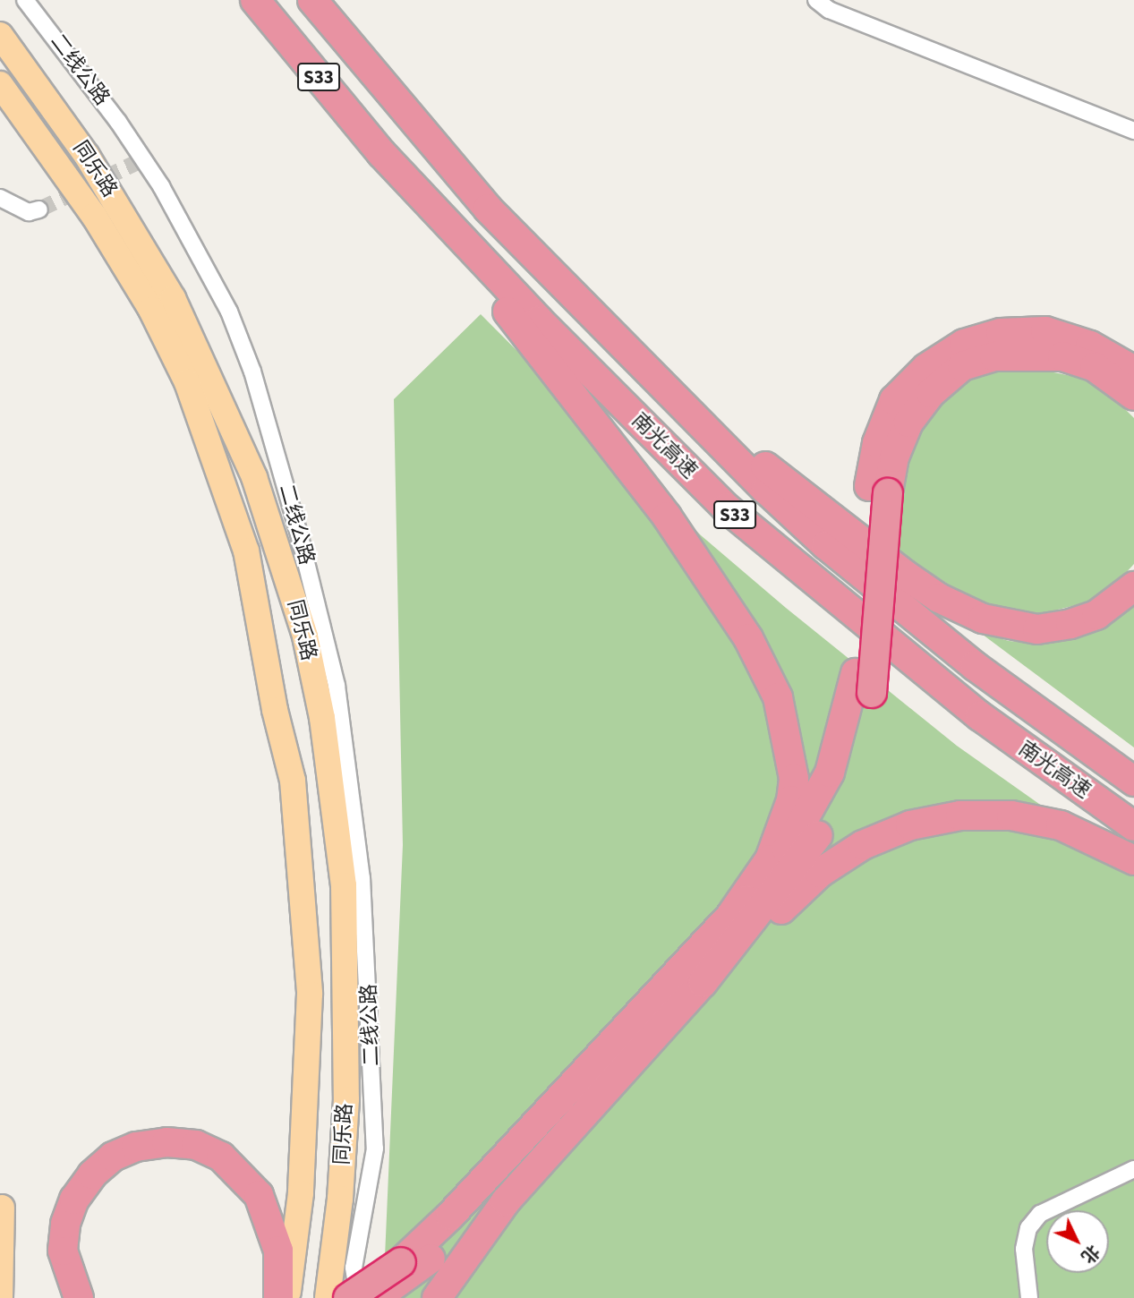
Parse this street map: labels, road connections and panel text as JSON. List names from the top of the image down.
{
  "streets": {
    "highway": ["S33", "南光高速"],
    "main road": ["同乐路"],
    "street": ["二线公路"]
  },
  "north": "bottom right"
}
